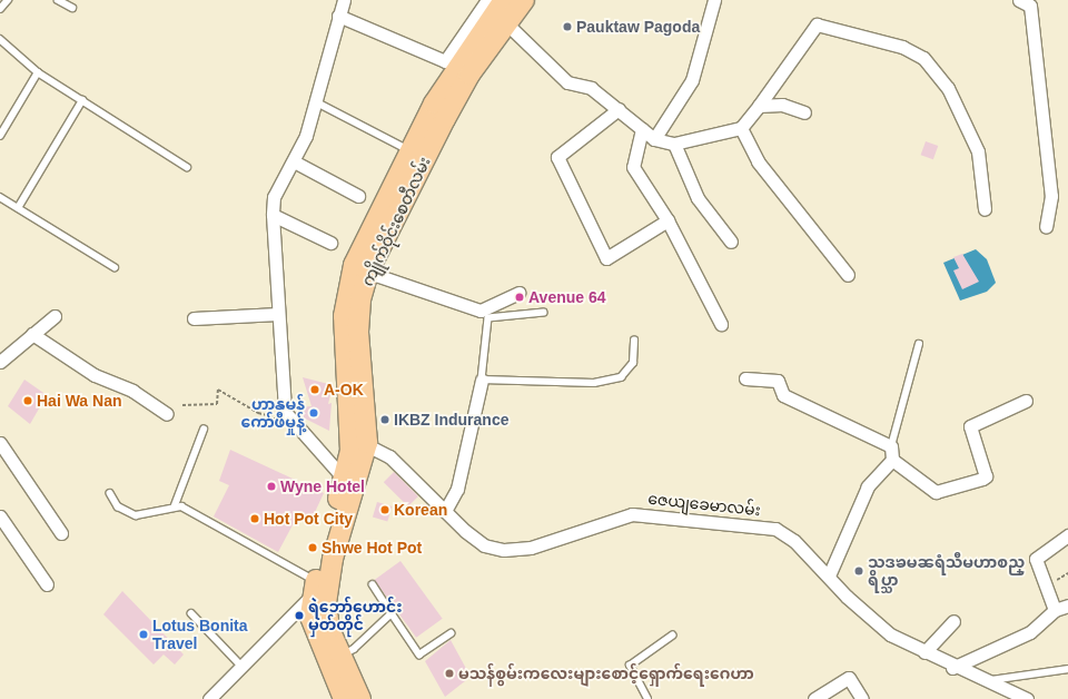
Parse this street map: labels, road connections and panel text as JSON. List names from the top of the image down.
{
  "streets": {
    "main road": ["ကျိုက်ဝိုင်းစေတီလမ်း"],
    "street": ["ဇေယျခေမာလမ်း"]
  },
  "crossings": [
    ["ကျိုက်ဝိုင်းစေတီလမ်း", "ဇေယျခေမာလမ်း"]
  ],
  "places": [
    "Pauktaw Pagoda",
    "Avenue 64",
    "A-OK",
    "Hai Wa Nan",
    "ဟာနုမန် ကော်ဖီမှုန့်",
    "IKBZ Indurance",
    "Wyne Hotel",
    "Korean",
    "Hot Pot City",
    "Shwe Hot Pot",
    "သဒၶမၼရံသီမဟာစည္ ရိပ္သာ",
    "ရဲဘော်ဟောင်း မှတ်တိုင်",
    "Lotus Bonita Travel",
    "မသန်စွမ်းကလေးများစောင့်ရှောက်ရေးဂေဟာ"
  ]
}
